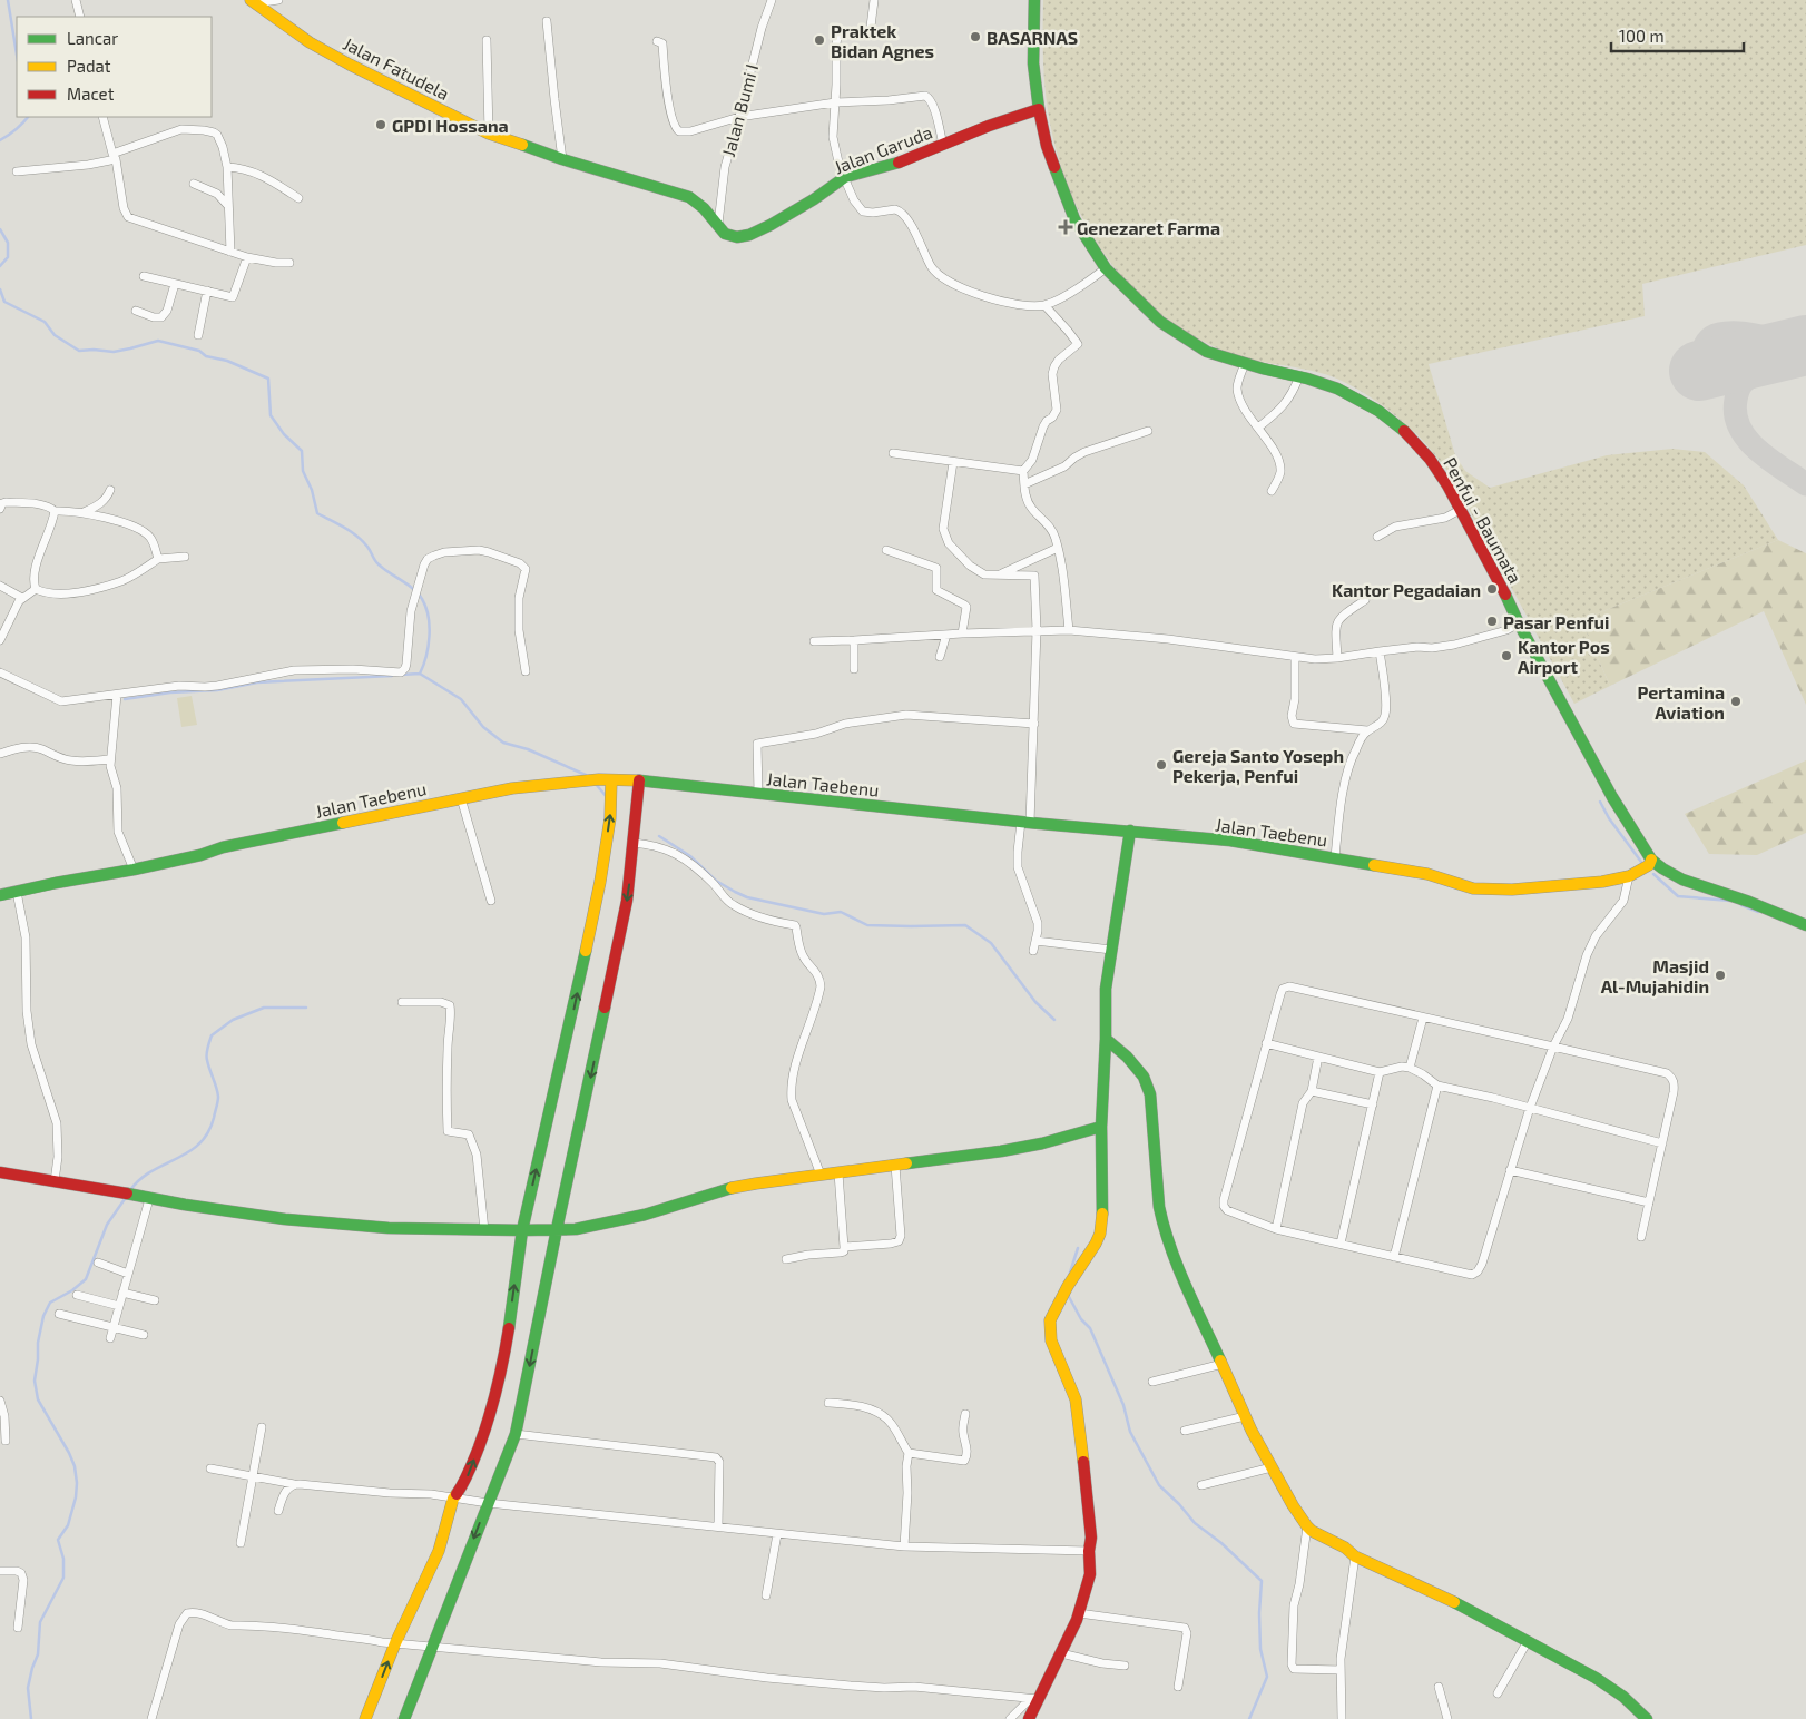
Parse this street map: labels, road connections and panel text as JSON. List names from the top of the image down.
{
  "streets": {
    "main road": [
      "Jalan Fatudela",
      "Jalan Garuda",
      "Penfui - Baumata",
      "Jalan Taebenu"
    ],
    "street": ["Jalan Bumi I"]
  },
  "crossings": [
    ["Jalan Fatudela", "Jalan Bumi I"],
    ["Jalan Fatudela", "Jalan Garuda"],
    ["Jalan Bumi I", "Jalan Garuda"],
    ["Jalan Garuda", "Penfui - Baumata"],
    ["Penfui - Baumata", "Jalan Taebenu"]
  ],
  "places": {
    "other": [
      "BASARNAS",
      "Praktek Bidan Agnes",
      "GPDI Hossana",
      "Kantor Pegadaian",
      "Pasar Penfui",
      "Kantor Pos Airport",
      "Pertamina Aviation",
      "Gereja Santo Yoseph Pekerja, Penfui",
      "Masjid Al-Mujahidin"
    ],
    "health": ["Genezaret Farma"]
  },
  "legend": ["Lancar", "Padat", "Macet"],
  "scale_bar": "100 m"
}
